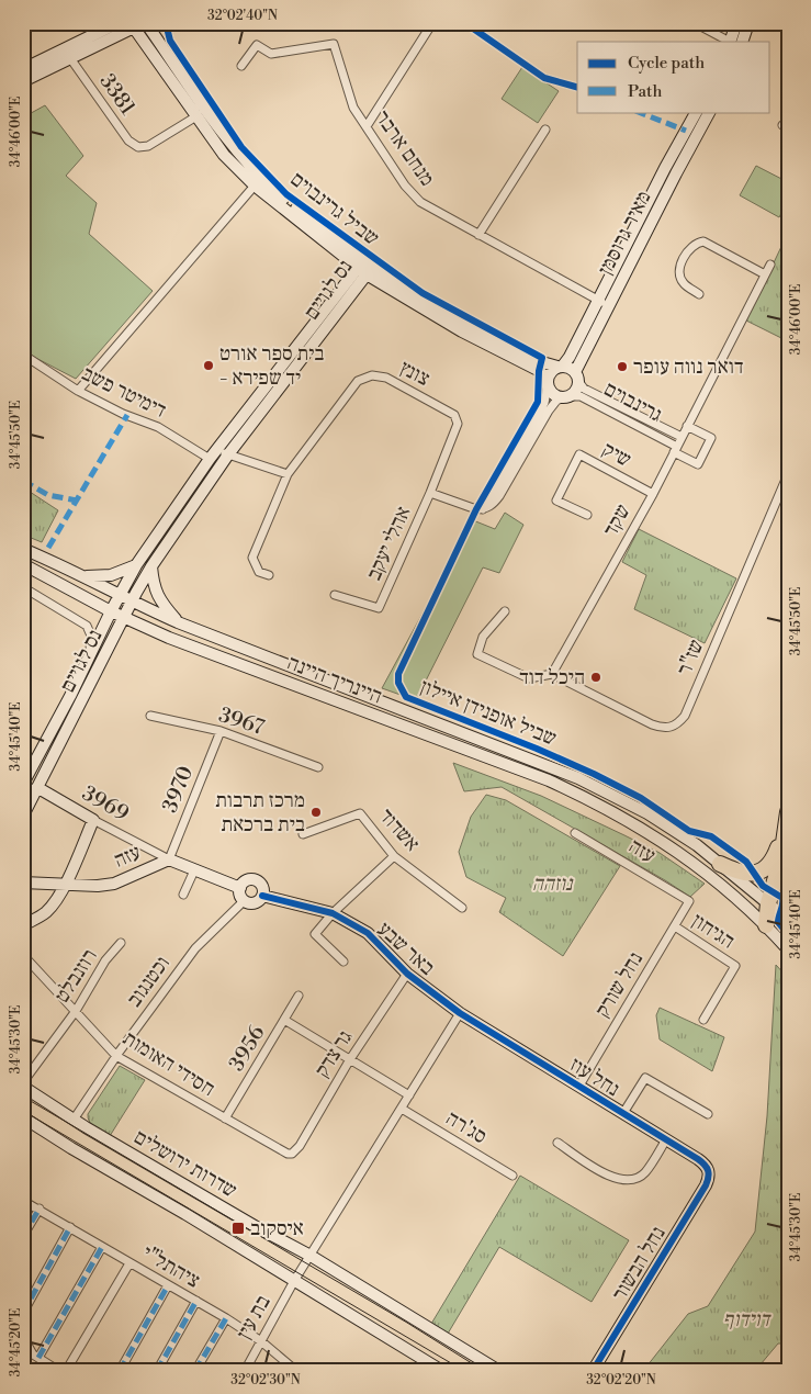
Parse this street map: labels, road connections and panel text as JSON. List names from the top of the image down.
{
  "streets": {
    "street": [
      "3381",
      "מנחם ארבר",
      "מאיר גרוסמן",
      "נס לגויים",
      "צונץ",
      "דימיטר פשב",
      "גרינבוים",
      "שיק",
      "שקד",
      "אהלי יעקב",
      "שז\"ר",
      "היינריך היינה",
      "3967",
      "3970",
      "3969",
      "אשדוד",
      "עזה",
      "הגיחון",
      "באר שבע",
      "רוזנבלט",
      "וכטנגוב",
      "נחל שורק",
      "3956",
      "גר צדק",
      "חסידי האומות",
      "נחל עוז",
      "סג'רה",
      "שדרות ירושלים",
      "נחל הבשור",
      "ציהתל\"י",
      "בת עין"
    ],
    "cycle path": ["שביל גרינבוים"]
  },
  "crossings": [
    ["מנחם ארבר", "מאיר גרוסמן"],
    ["מאיר גרוסמן", "גרינבוים"],
    ["נס לגויים", "דימיטר פשב"],
    ["נס לגויים", "היינריך היינה"],
    ["נס לגויים", "3969"],
    ["צונץ", "אהלי יעקב"],
    ["גרינבוים", "שקד"],
    ["שיק", "שקד"],
    ["שקד", "שז\"ר"],
    ["3967", "3970"],
    ["3970", "3969"],
    ["3970", "עזה"],
    ["3969", "עזה"],
    ["עזה", "באר שבע"],
    ["עזה", "וכטנגוב"],
    ["עזה", "נחל שורק"],
    ["הגיחון", "נחל שורק"],
    ["באר שבע", "וכטנגוב"],
    ["באר שבע", "גר צדק"],
    ["באר שבע", "נחל עוז"],
    ["רוזנבלט", "חסידי האומות"],
    ["וכטנגוב", "חסידי האומות"],
    ["וכטנגוב", "שדרות ירושלים"],
    ["נחל שורק", "נחל עוז"],
    ["3956", "חסידי האומות"],
    ["גר צדק", "חסידי האומות"],
    ["נחל עוז", "נחל הבשור"],
    ["ציהתל\"י", "בת עין"]
  ],
  "parks": ["נוזהה", "דוידוף"],
  "places": {
    "other": [
      "בית ספר אורט - יד שפירא",
      "דואר נווה עופר",
      "היכל דוד",
      "מרכז תרבות בית ברכאת"
    ],
    "transit": ["איסקוב"]
  },
  "legend": ["Cycle path", "Path"],
  "coordinates": [
    "32°02'40\"N",
    "34°46'00\"E",
    "34°45'50\"E",
    "34°45'40\"E",
    "34°45'30\"E",
    "34°45'20\"E",
    "32°02'30\"N",
    "32°02'20\"N"
  ]
}
